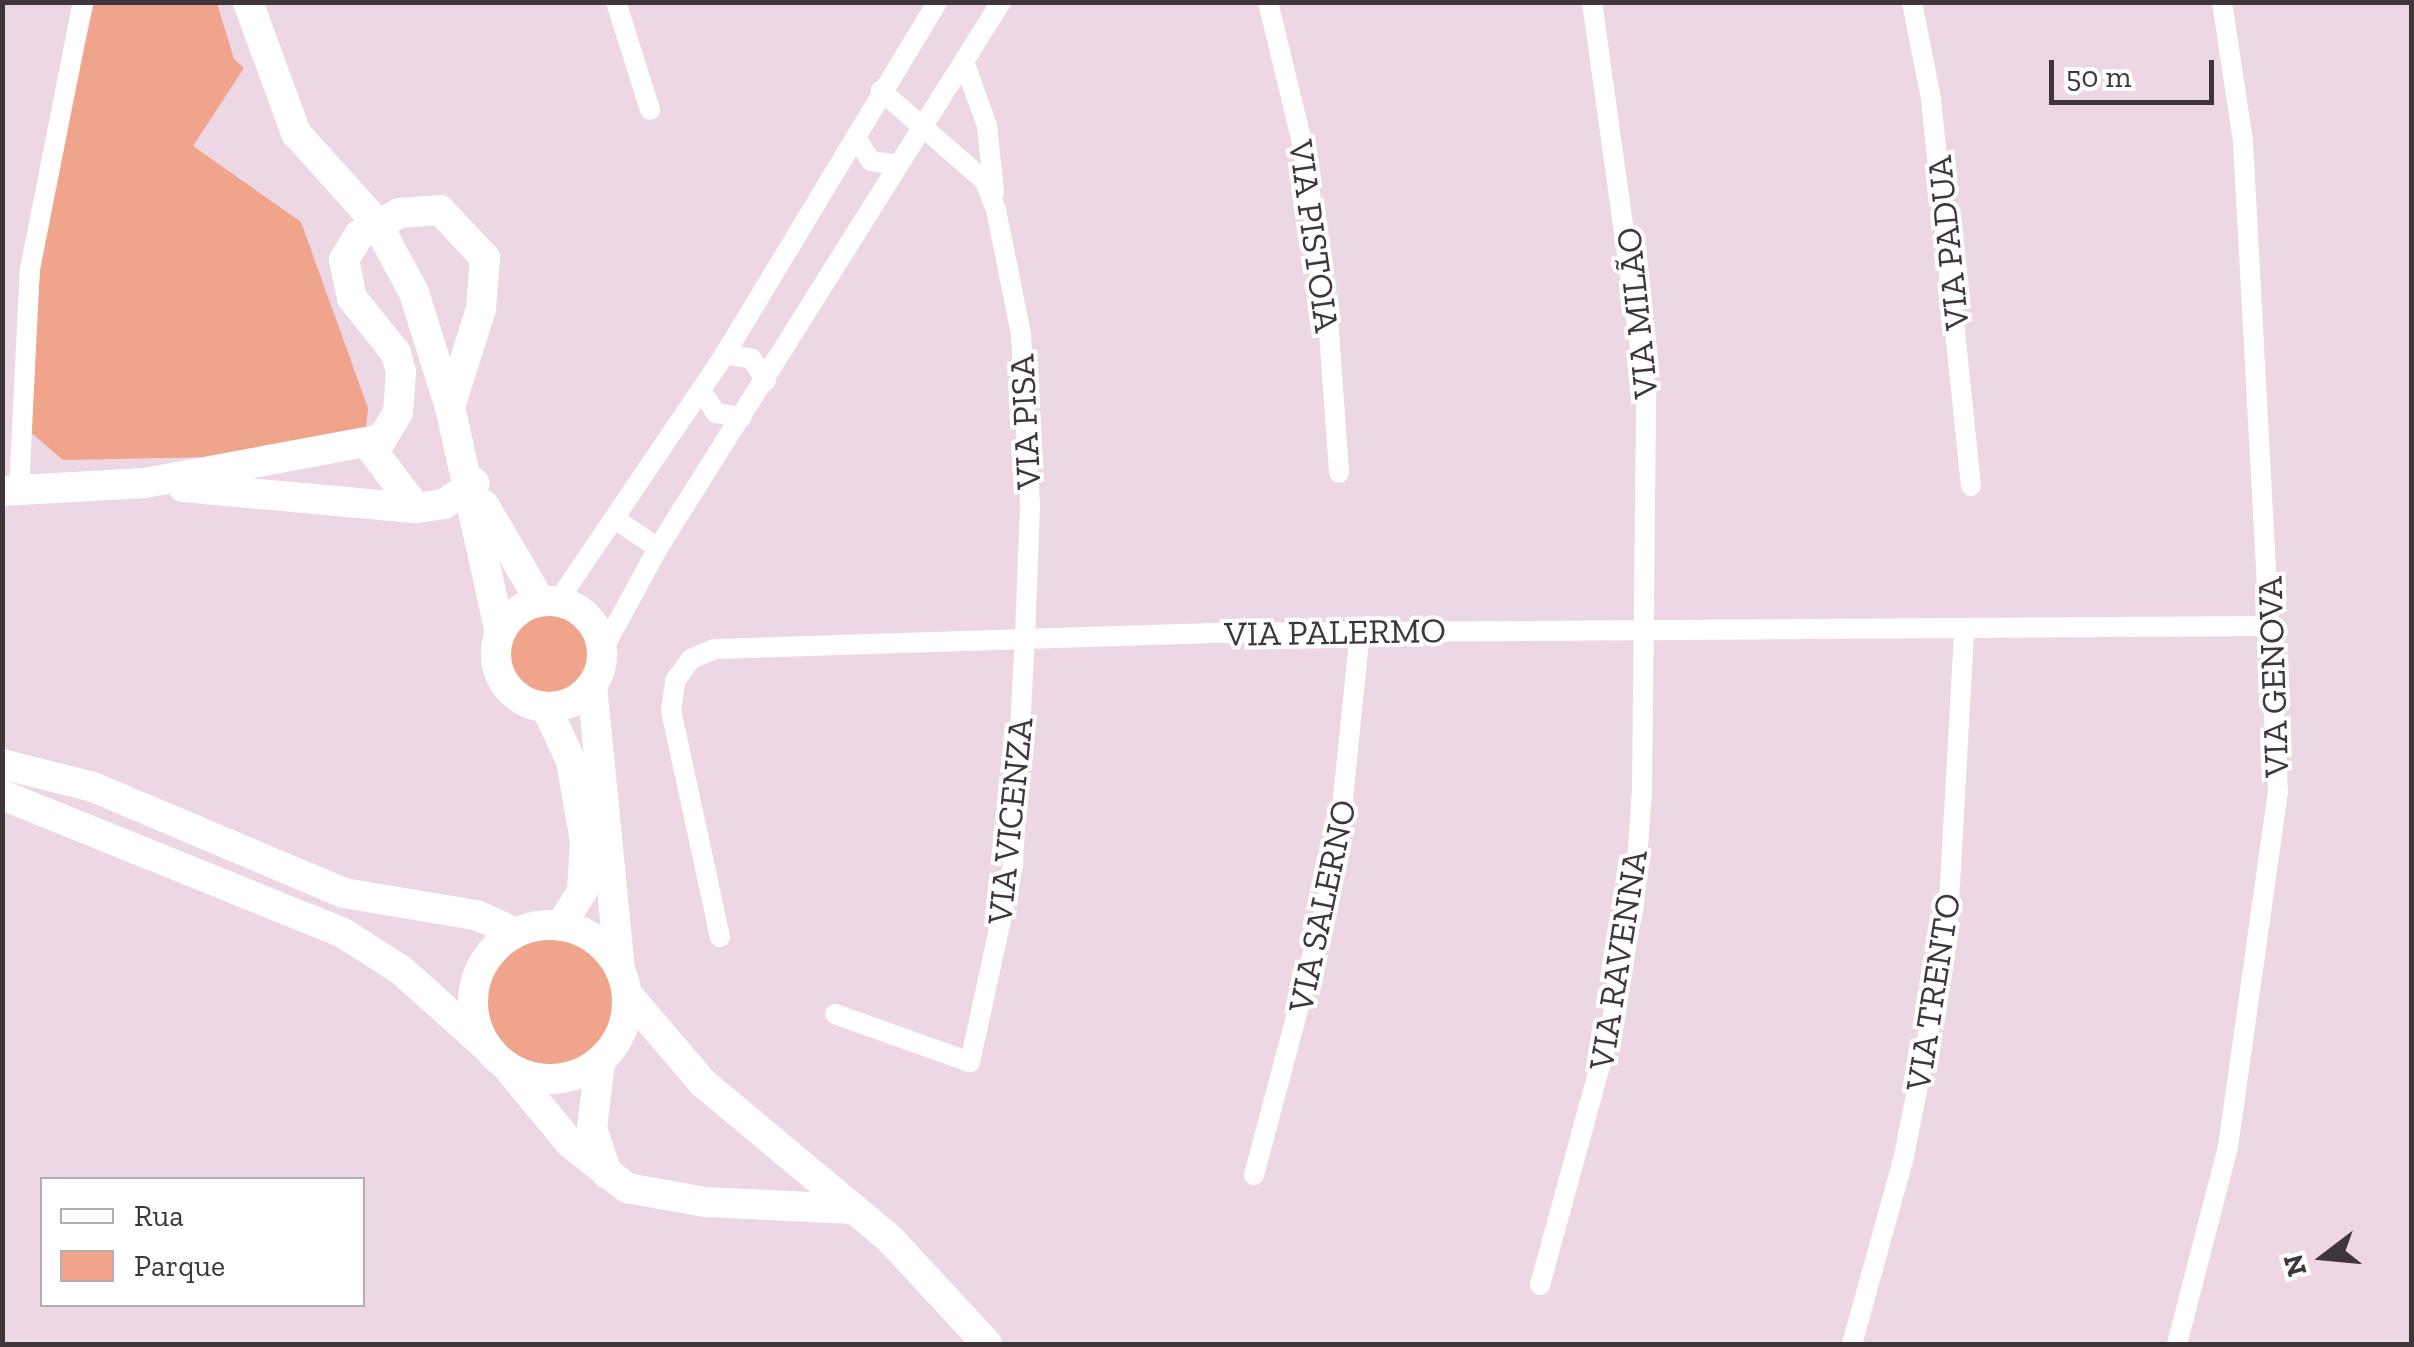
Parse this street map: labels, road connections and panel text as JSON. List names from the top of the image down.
{
  "streets": {
    "street": [
      "VIA PISTOIA",
      "VIA PADUA",
      "VIA MILÃO",
      "VIA PISA",
      "VIA PALERMO",
      "VIA GENOVA",
      "VIA VICENZA",
      "VIA SALERNO",
      "VIA RAVENNA",
      "VIA TRENTO"
    ]
  },
  "crossings": [
    ["VIA MILÃO", "VIA PALERMO"],
    ["VIA MILÃO", "VIA RAVENNA"],
    ["VIA PISA", "VIA PALERMO"],
    ["VIA PISA", "VIA VICENZA"],
    ["VIA PALERMO", "VIA GENOVA"],
    ["VIA PALERMO", "VIA VICENZA"],
    ["VIA PALERMO", "VIA SALERNO"],
    ["VIA PALERMO", "VIA RAVENNA"],
    ["VIA PALERMO", "VIA TRENTO"]
  ],
  "legend": ["Rua", "Parque"],
  "scale_bar": "50 m",
  "north": "left"
}
